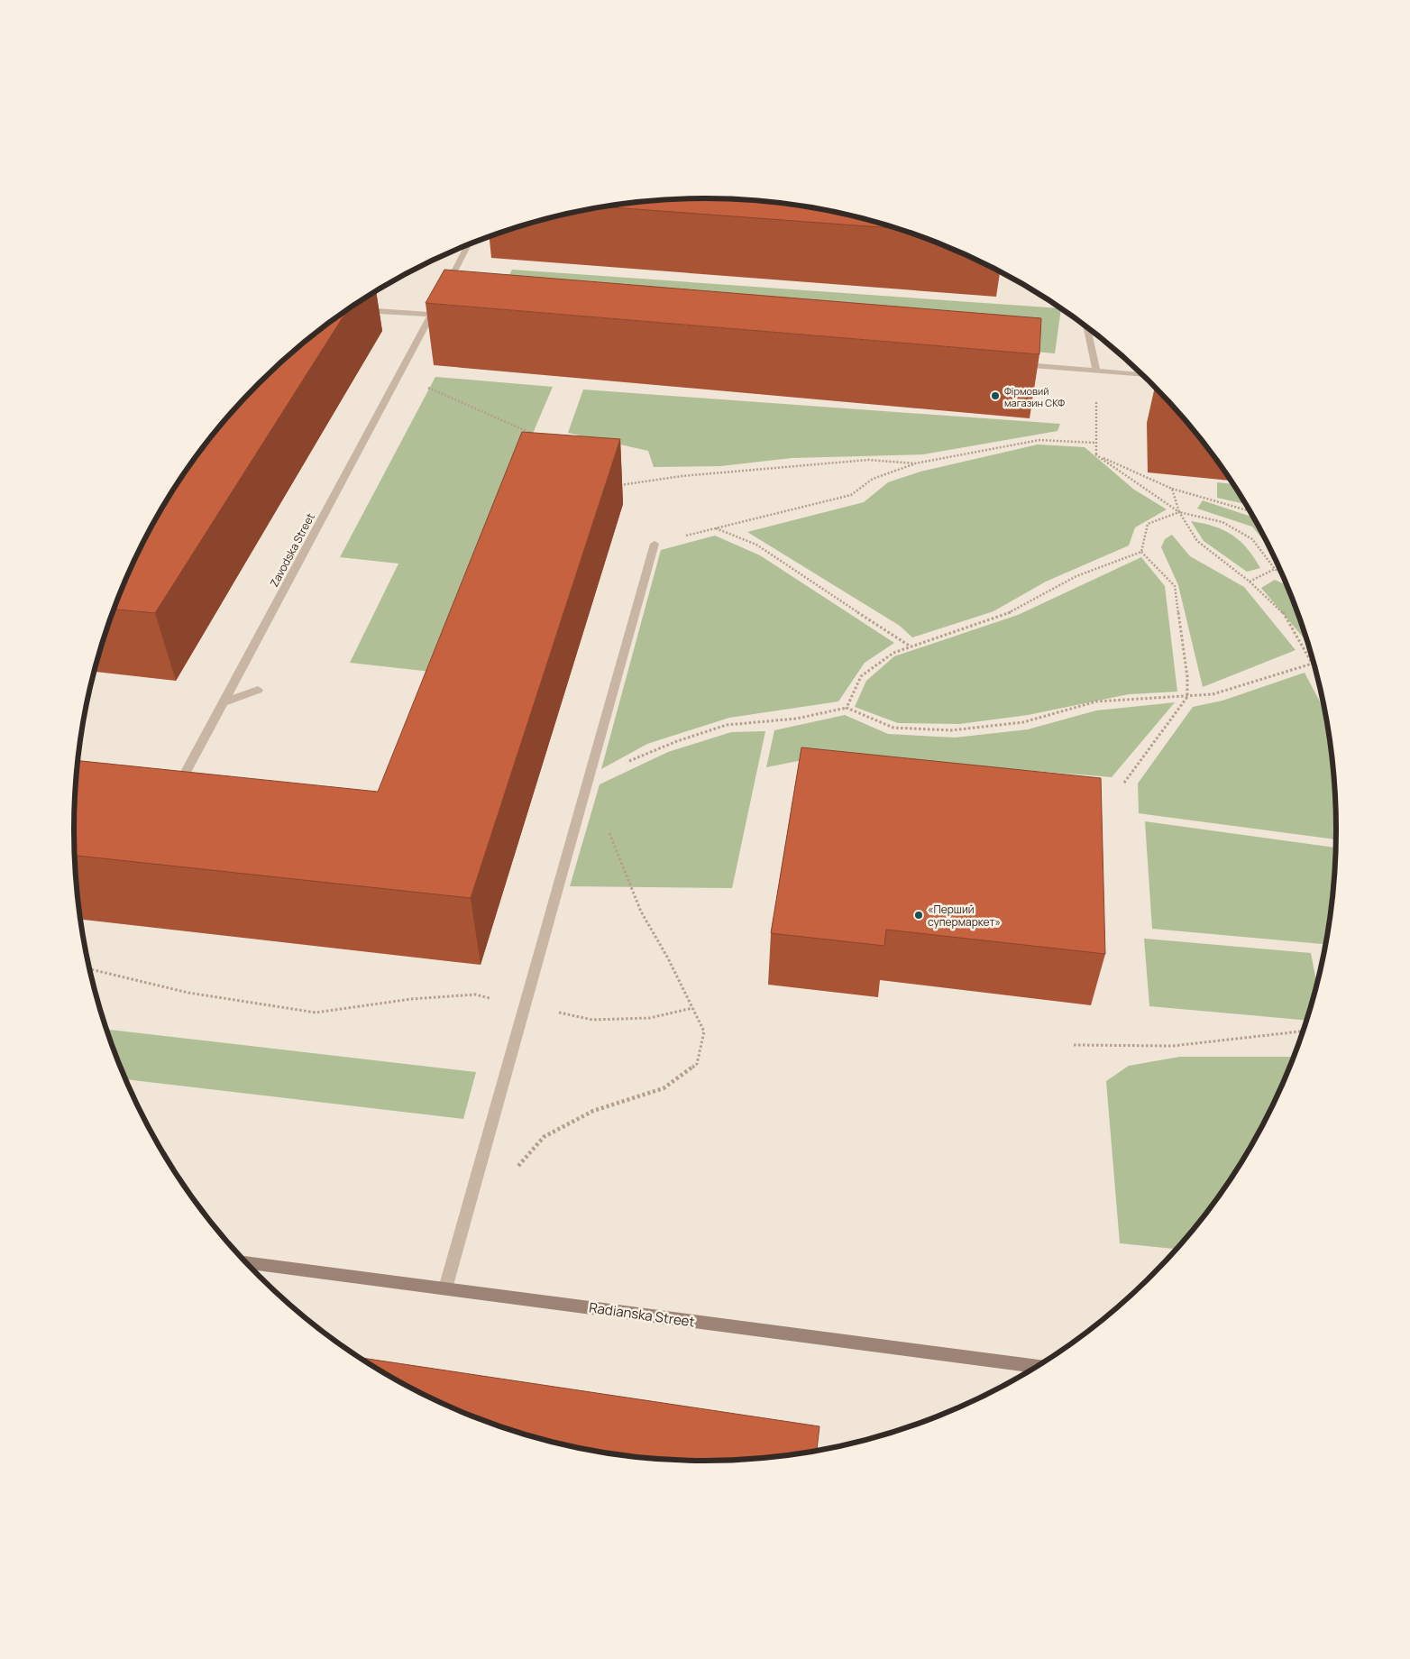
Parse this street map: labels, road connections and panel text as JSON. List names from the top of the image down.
{
  "streets": {
    "main road": ["Radianska Street"],
    "lane": ["Zavodska Street"]
  },
  "places": ["Фірмовий магазин СКФ", "«Перший супермаркет»"]
}
